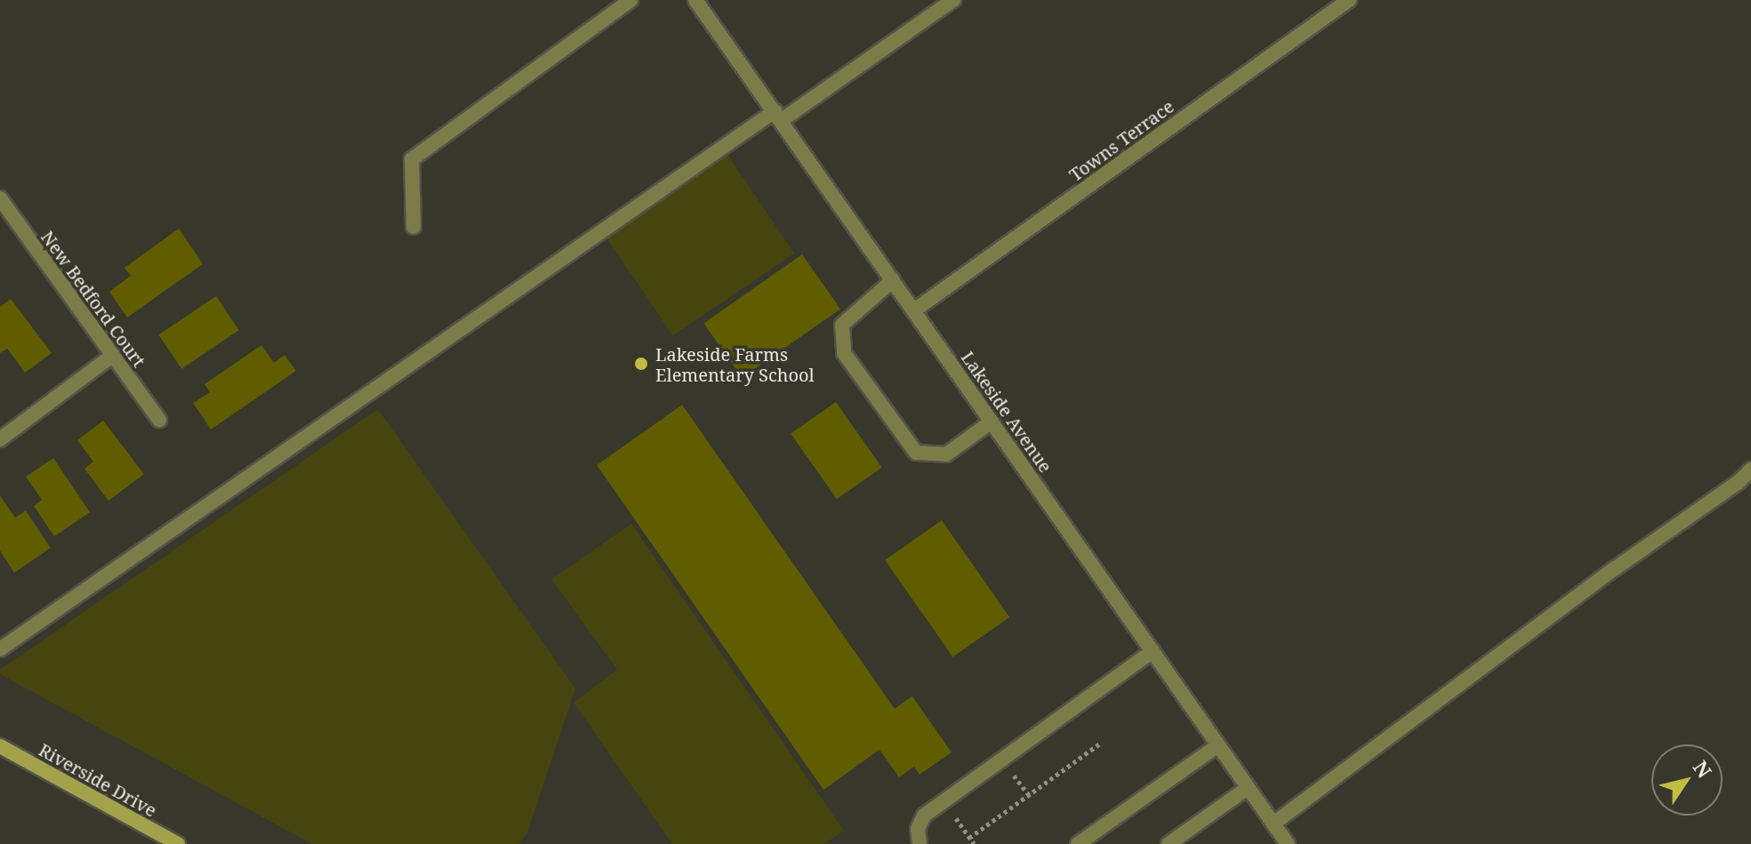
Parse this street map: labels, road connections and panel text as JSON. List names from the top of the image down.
{
  "streets": {
    "main road": ["Riverside Drive"],
    "street": ["Towns Terrace", "New Bedford Court", "Lakeside Avenue"]
  },
  "crossings": [
    ["Towns Terrace", "Lakeside Avenue"]
  ],
  "places": ["Lakeside Farms Elementary School"],
  "north": "top right"
}
